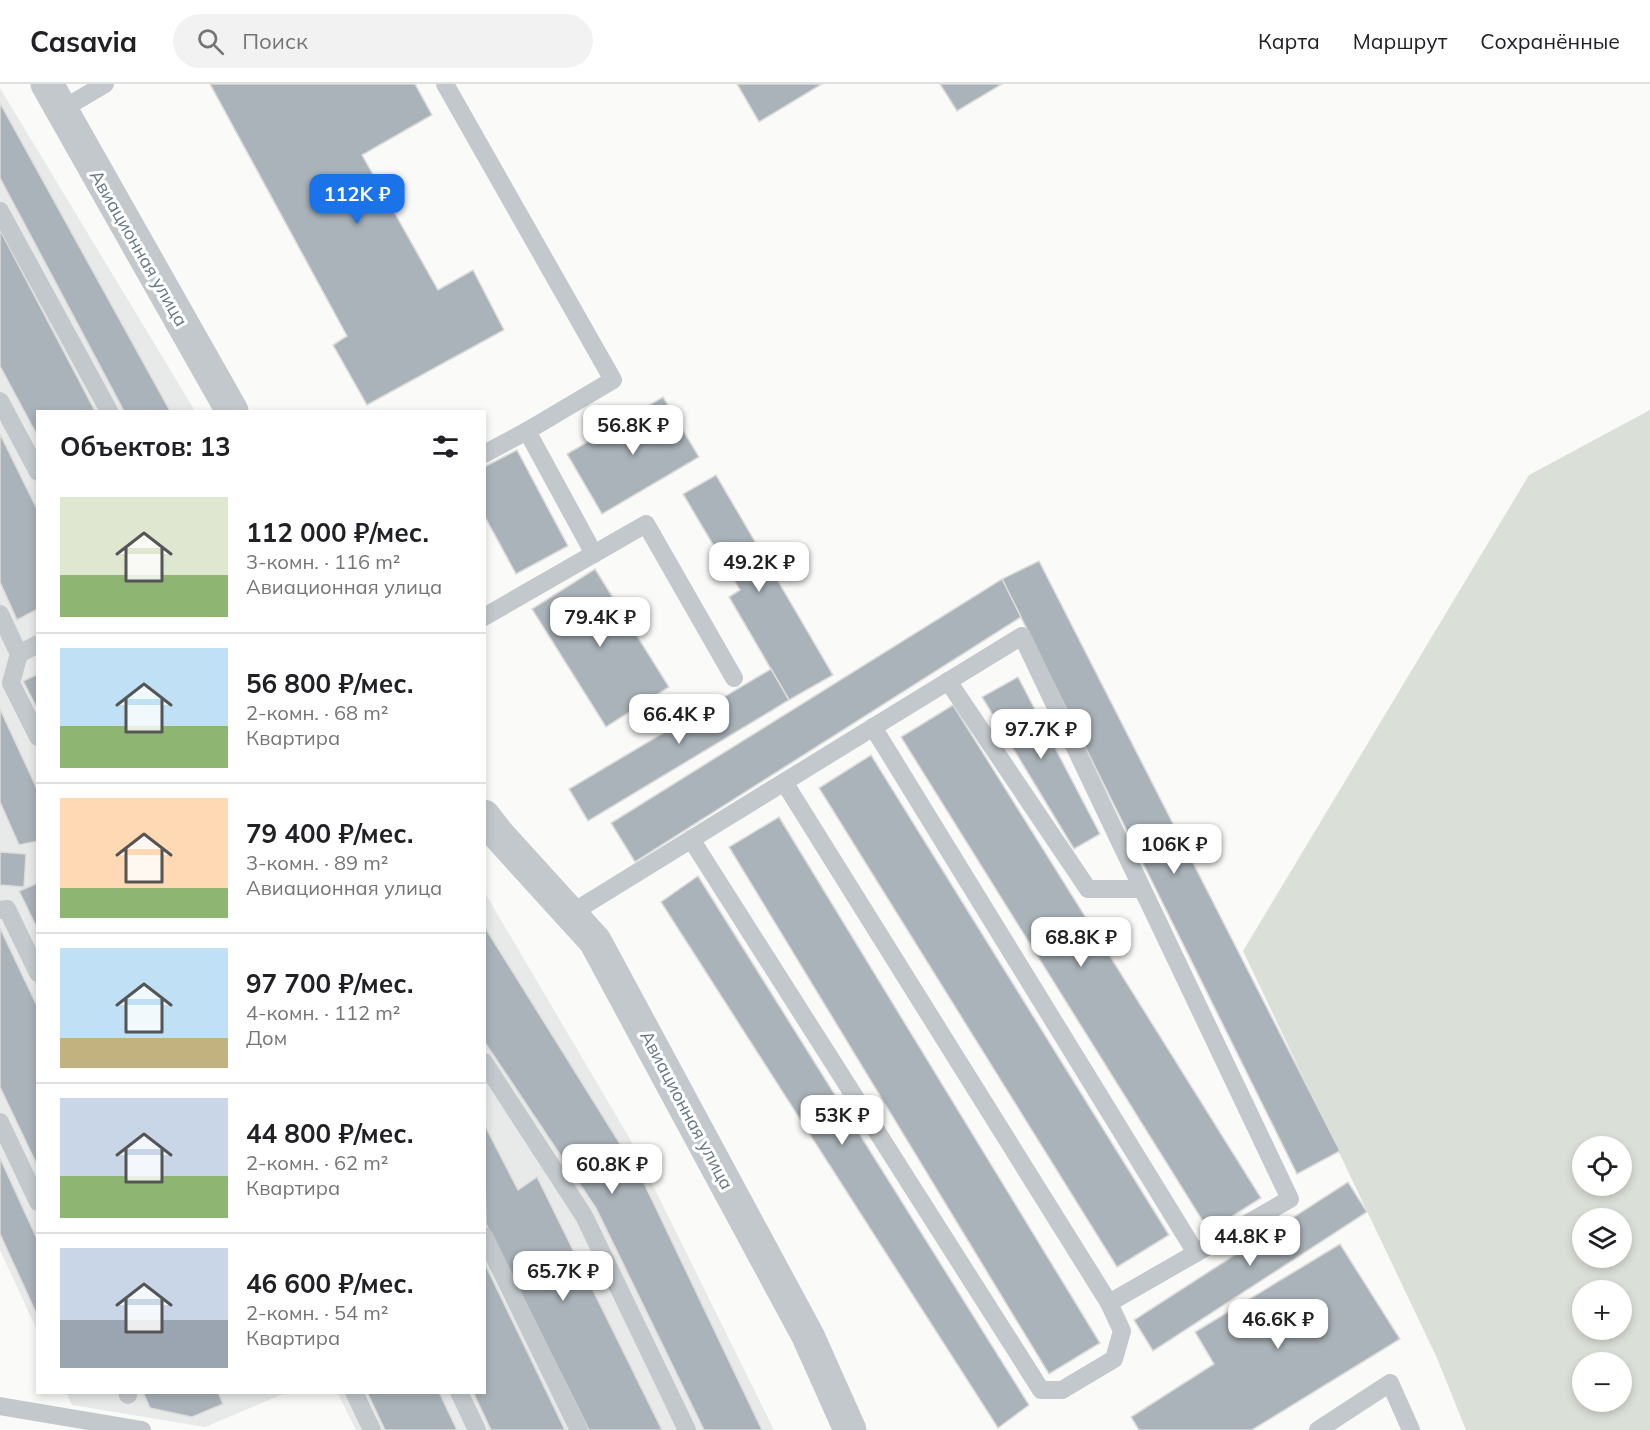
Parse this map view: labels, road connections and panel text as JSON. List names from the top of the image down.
{
  "streets": {
    "street": ["Авиационная улица"]
  },
  "page": {
    "header": "Casavia",
    "search": "Поиск",
    "nav": ["Карта", "Маршрут", "Сохранённые"],
    "price": [
      "112K ₽",
      "56.8K ₽",
      "49.2K ₽",
      "79.4K ₽",
      "66.4K ₽",
      "97.7K ₽",
      "106K ₽",
      "68.8K ₽",
      "53K ₽",
      "60.8K ₽",
      "44.8K ₽",
      "65.7K ₽",
      "46.6K ₽"
    ],
    "heading": "Объектов: 13",
    "list": [
      {
        "name": "112 000 ₽/мес.",
        "note": "3-комн. · 116 m² · Авиационная улица"
      },
      {
        "name": "56 800 ₽/мес.",
        "note": "2-комн. · 68 m² · Квартира"
      },
      {
        "name": "79 400 ₽/мес.",
        "note": "3-комн. · 89 m² · Авиационная улица"
      },
      {
        "name": "97 700 ₽/мес.",
        "note": "4-комн. · 112 m² · Дом"
      },
      {
        "name": "44 800 ₽/мес.",
        "note": "2-комн. · 62 m² · Квартира"
      },
      {
        "name": "46 600 ₽/мес.",
        "note": "2-комн. · 54 m² · Квартира"
      }
    ],
    "map_buttons": ["+", "−"]
  }
}
